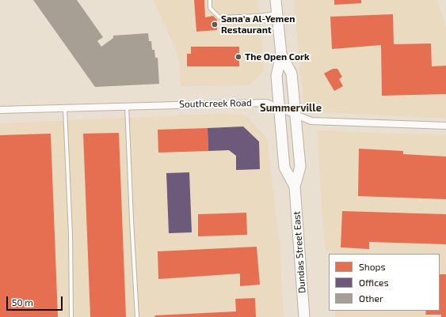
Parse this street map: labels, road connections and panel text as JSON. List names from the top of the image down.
{
  "streets": {
    "main road": ["Dundas Street East"],
    "street": ["Southcreek Road"]
  },
  "crossings": [
    ["Southcreek Road", "Dundas Street East"]
  ],
  "districts": ["Summerville"],
  "places": ["Sana’a Al-Yemen Restaurant", "The Open Cork"],
  "legend": ["Shops", "Offices", "Other"],
  "scale_bar": "50 m"
}
